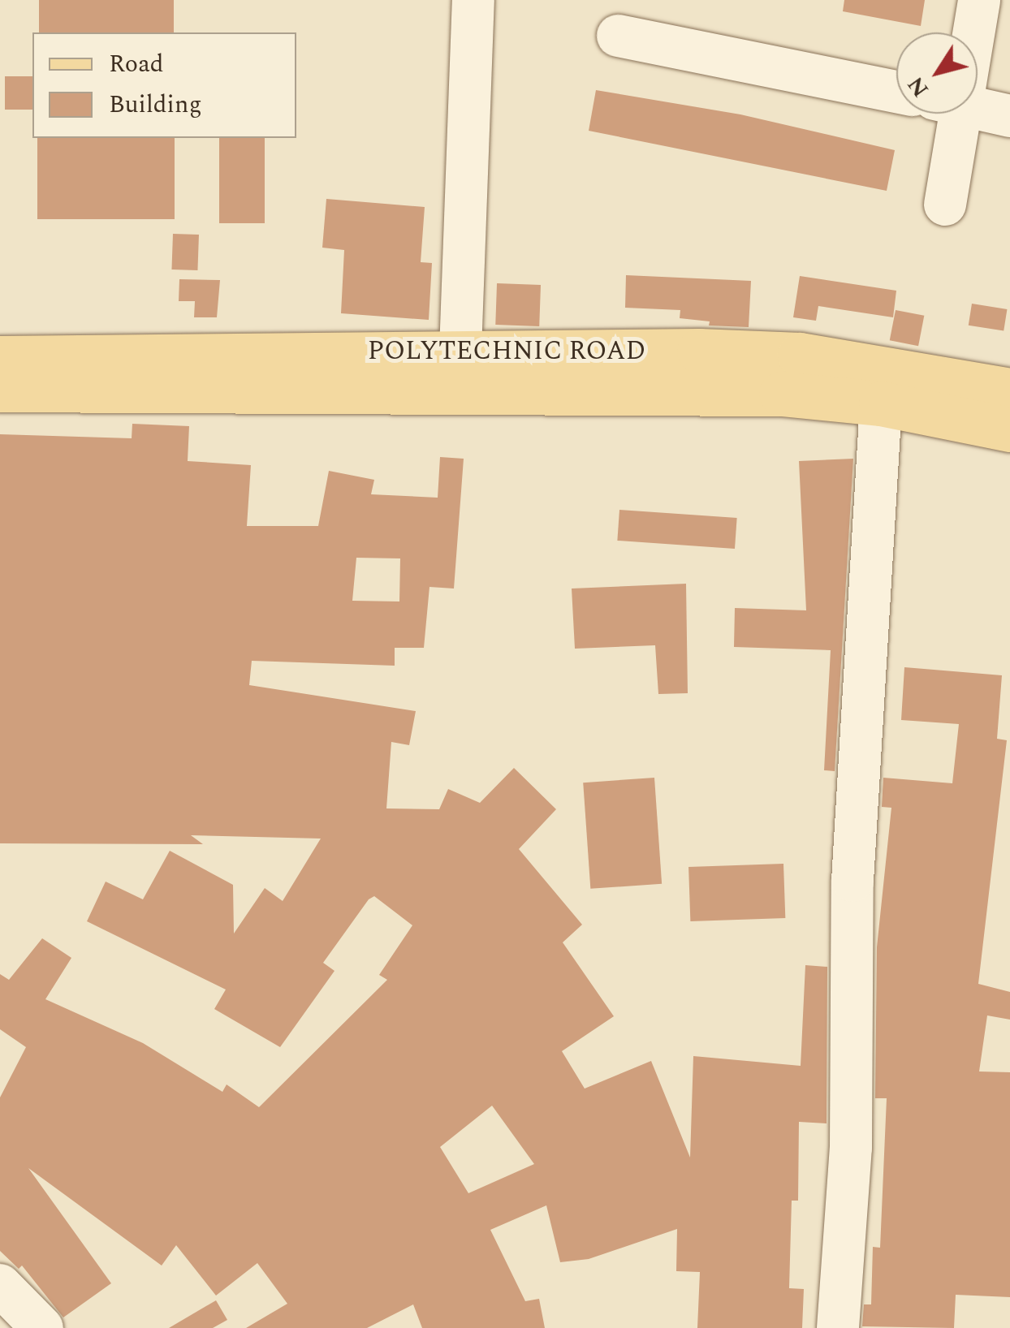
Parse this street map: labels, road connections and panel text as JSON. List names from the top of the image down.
{
  "streets": {
    "main road": ["POLYTECHNIC ROAD"]
  },
  "legend": ["Road", "Building"],
  "north": "bottom left"
}
